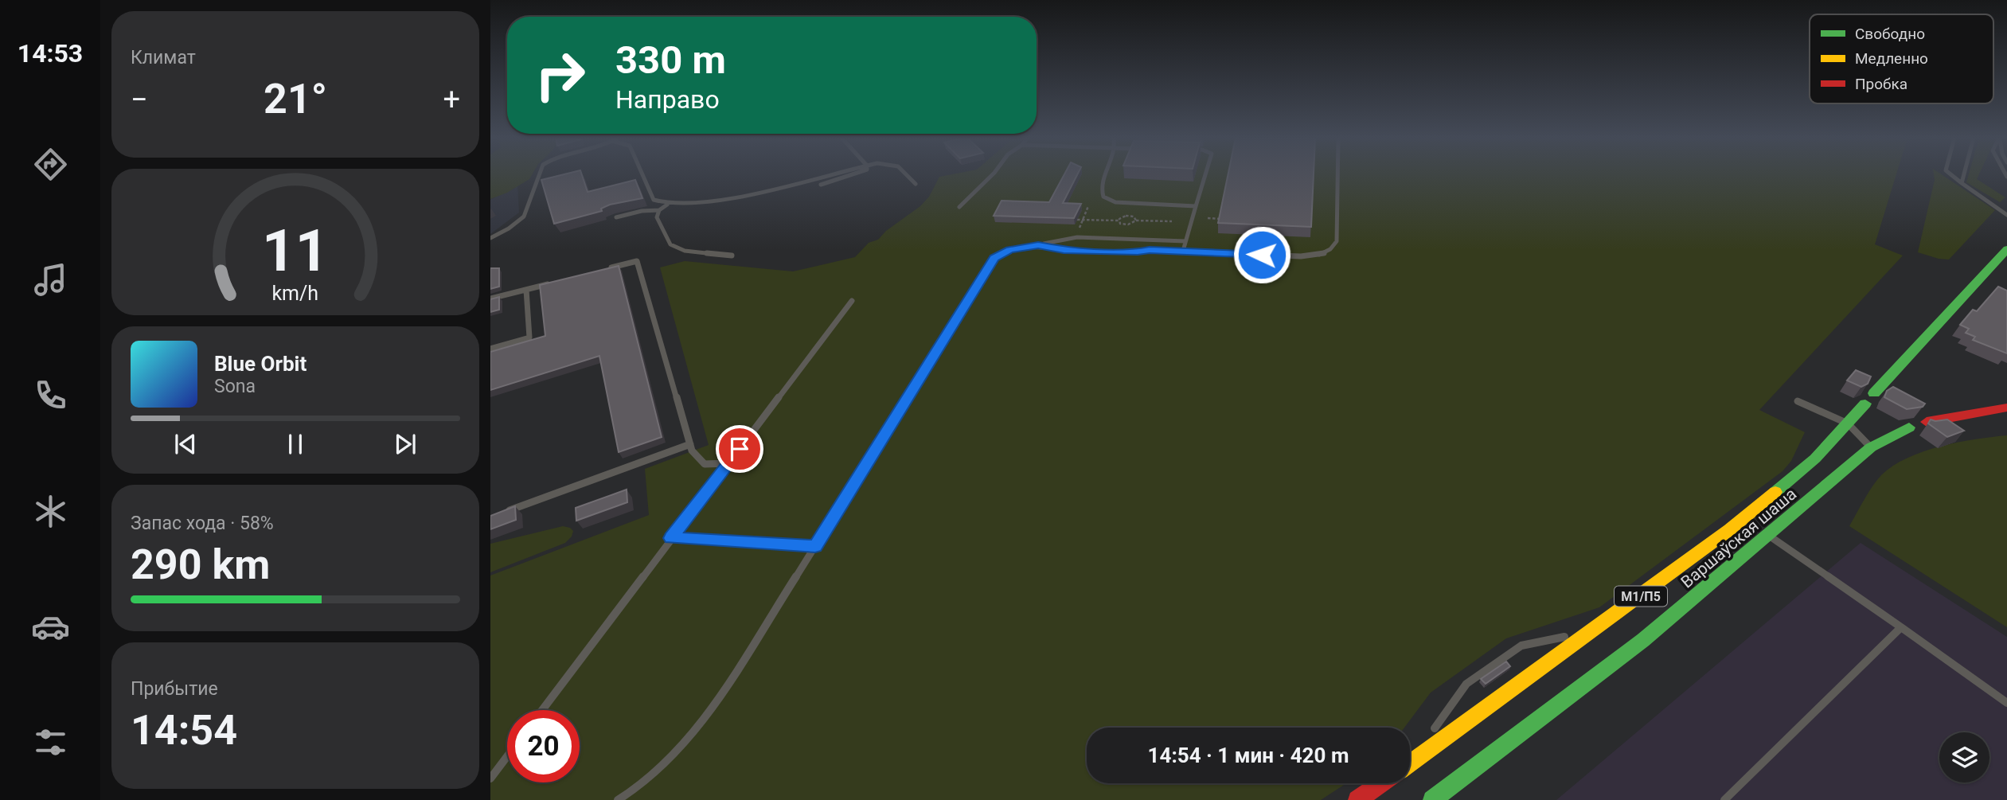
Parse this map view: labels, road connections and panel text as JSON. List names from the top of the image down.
{
  "streets": {
    "highway": ["Варшаўская шаша", "М1/П5"]
  },
  "legend": ["Свободно", "Медленно", "Пробка"],
  "page": {
    "tabs": "14:53",
    "tile": [
      "Климат",
      ["Запас хода · 58%", "290 km"],
      ["Прибытие", "14:54"]
    ],
    "turn": ["330 m", "Направо"],
    "heat": ["−", "21°", "+"],
    "song": ["Blue Orbit", "Sona"],
    "limit": "20",
    "trip": "14:54 · 1 мин · 420 m",
    "gauge": ["11", "km/h"]
  }
}
